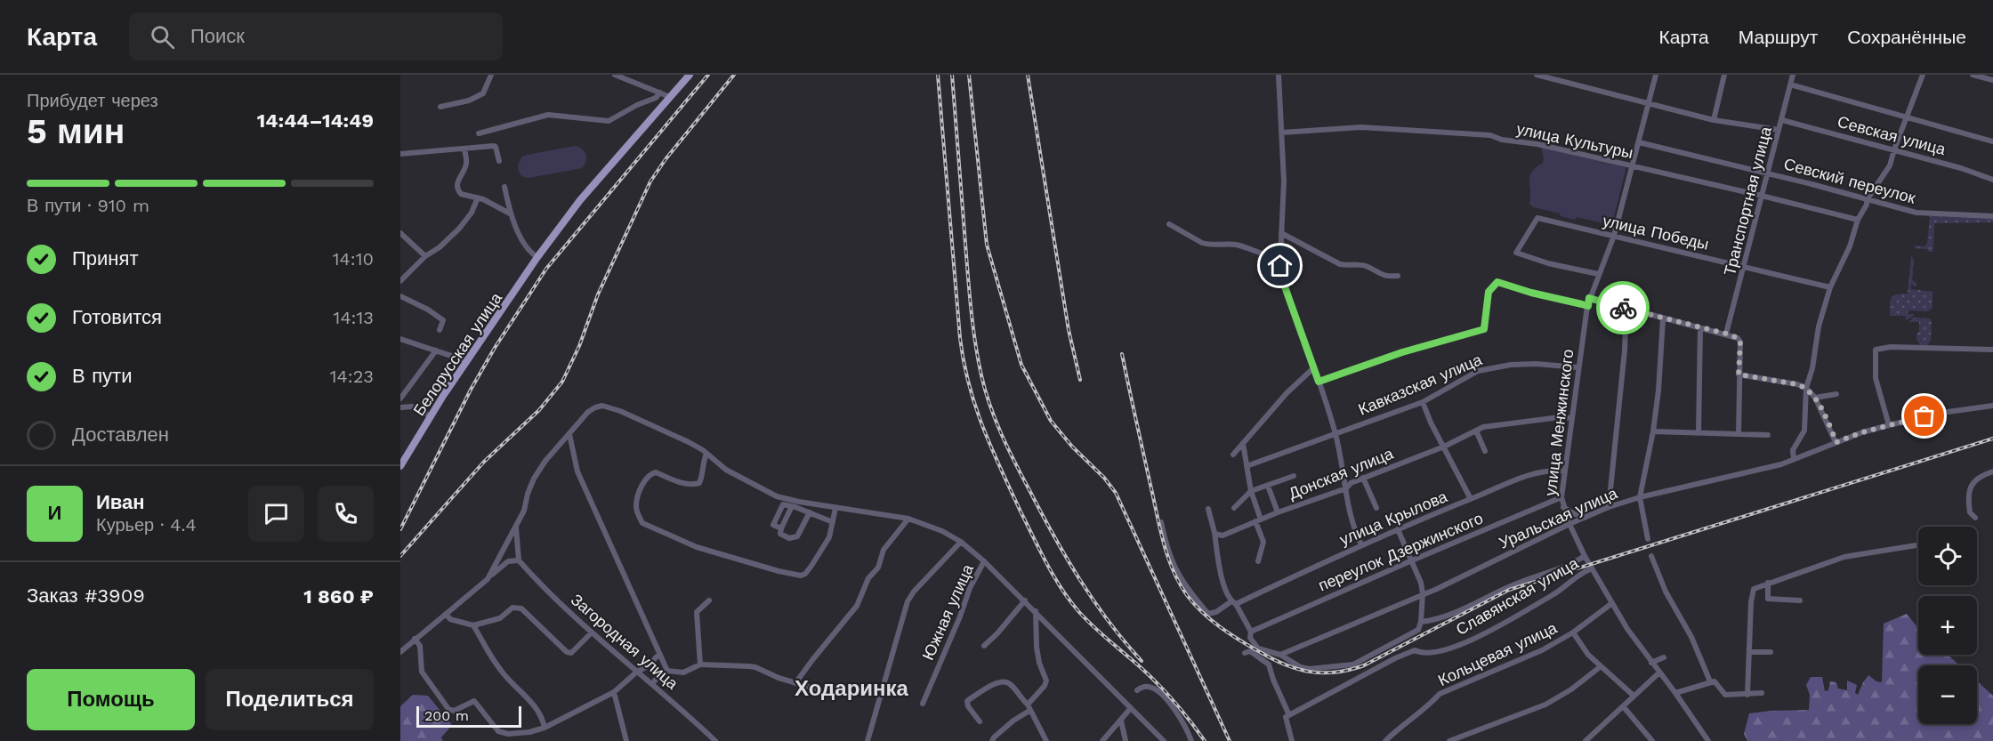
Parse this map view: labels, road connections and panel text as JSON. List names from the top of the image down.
{
  "streets": {
    "main road": ["Белорусская улица"],
    "street": [
      "Севская улица",
      "улица Культуры",
      "Севский переулок",
      "Транспортная улица",
      "улица Победы",
      "Кавказская улица",
      "улица Менжинского",
      "Донская улица",
      "улица Крылова",
      "Уральская улица",
      "переулок Дзержинского",
      "Славянская улица",
      "Южная улица",
      "Загородная улица",
      "Кольцевая улица"
    ]
  },
  "crossings": [
    ["Севская улица", "Транспортная улица"],
    ["улица Культуры", "Транспортная улица"],
    ["улица Культуры", "улица Менжинского"],
    ["Севский переулок", "Транспортная улица"],
    ["Севский переулок", "улица Менжинского"],
    ["Транспортная улица", "улица Победы"],
    ["улица Победы", "улица Менжинского"],
    ["Кавказская улица", "улица Менжинского"],
    ["улица Менжинского", "Донская улица"],
    ["улица Менжинского", "улица Крылова"],
    ["улица Менжинского", "Уральская улица"],
    ["улица Менжинского", "переулок Дзержинского"],
    ["улица Менжинского", "Славянская улица"],
    ["улица Менжинского", "Кольцевая улица"],
    ["Уральская улица", "Славянская улица"]
  ],
  "districts": ["Ходаринка"],
  "scale_bar": "200 m",
  "page": {
    "header": "Карта",
    "search": "Поиск",
    "nav": ["Карта", "Маршрут", "Сохранённые"],
    "heading": ["5 мин", "Прибудет через", "14:44–14:49"],
    "panel": [
      "Иван",
      "Курьер · 4.4",
      "Заказ #3909",
      "1 860 ₽"
    ],
    "bar": "В пути · 910 m",
    "list": [
      ["Принят", "14:10"],
      ["Готовится", "14:13"],
      ["В пути", "14:23"],
      "Доставлен"
    ],
    "round": "И",
    "map_buttons": ["+", "−"],
    "buttons": ["Помощь", "Поделиться"],
    "scale": "200 m"
  }
}
